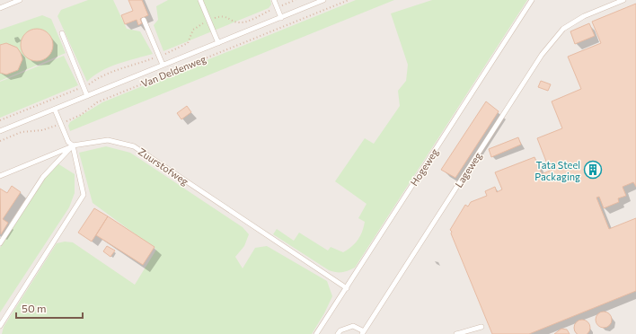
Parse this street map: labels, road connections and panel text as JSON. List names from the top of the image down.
{
  "streets": {
    "lane": [
      "Van Deldenweg",
      "Zuurstofweg",
      "Hogeweg",
      "Lageweg"
    ]
  },
  "crossings": [
    ["Zuurstofweg", "Hogeweg"]
  ],
  "places": {
    "building": ["Tata Steel Packaging"]
  },
  "scale_bar": "50 m"
}
